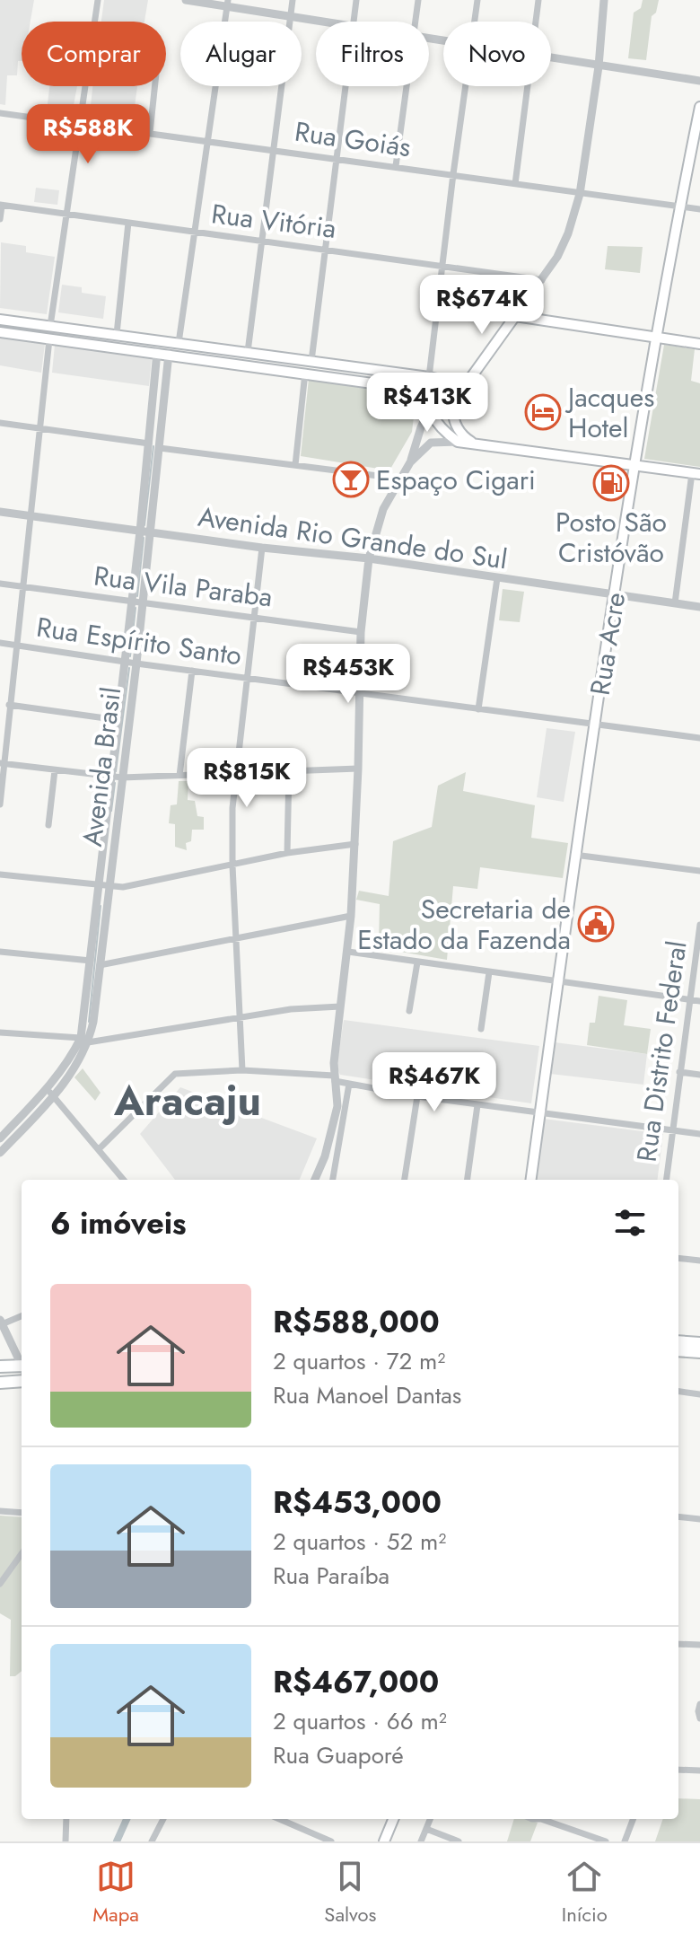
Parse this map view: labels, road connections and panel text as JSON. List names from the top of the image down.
{
  "streets": {
    "main road": ["Rua Acre"],
    "street": [
      "Rua Goiás",
      "Rua Vitória",
      "Avenida Rio Grande do Sul",
      "Rua Vila Paraba",
      "Rua Espírito Santo",
      "Avenida Brasil",
      "Rua Distrito Federal"
    ]
  },
  "crossings": [
    ["Rua Goiás", "Rua Acre"],
    ["Avenida Rio Grande do Sul", "Rua Acre"],
    ["Avenida Rio Grande do Sul", "Avenida Brasil"],
    ["Rua Vila Paraba", "Avenida Brasil"],
    ["Rua Espírito Santo", "Rua Acre"],
    ["Rua Espírito Santo", "Avenida Brasil"]
  ],
  "districts": ["Aracaju"],
  "places": {
    "hotel": ["Jacques Hotel"],
    "bar": ["Espaço Cigari"],
    "fuel station": ["Posto São Cristóvão"],
    "public building": ["Secretaria de Estado da Fazenda"]
  },
  "page": {
    "chip": [
      "Comprar",
      "Alugar",
      "Filtros",
      "Novo"
    ],
    "price": [
      "R$588K",
      "R$674K",
      "R$413K",
      "R$453K",
      "R$815K",
      "R$467K"
    ],
    "heading": "6 imóveis",
    "list": [
      {
        "name": "R$588,000",
        "note": "2 quartos · 72 m² · Rua Manoel Dantas"
      },
      {
        "name": "R$453,000",
        "note": "2 quartos · 52 m² · Rua Paraíba"
      },
      {
        "name": "R$467,000",
        "note": "2 quartos · 66 m² · Rua Guaporé"
      }
    ],
    "tabs": ["Mapa", "Salvos", "Início"]
  }
}
